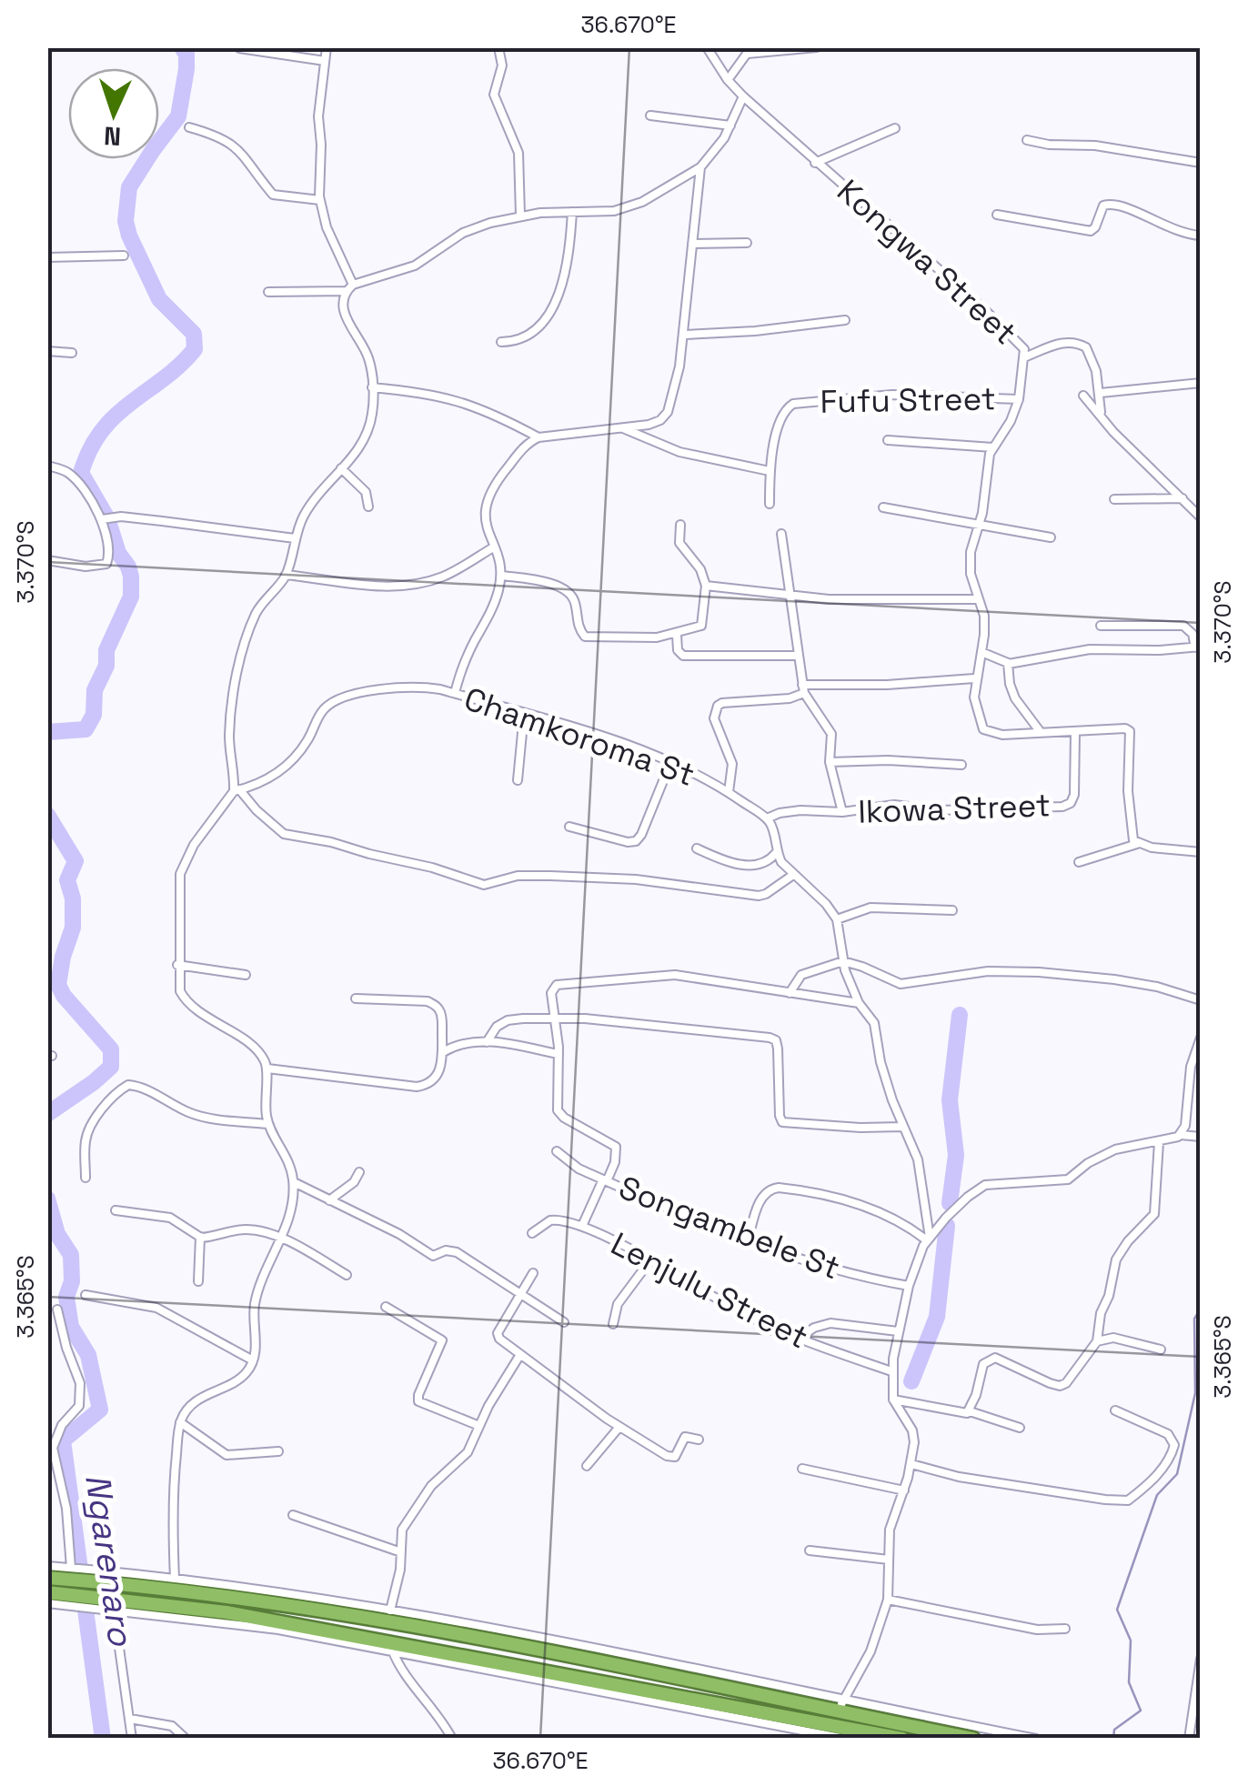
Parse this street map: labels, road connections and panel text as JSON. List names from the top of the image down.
{
  "streets": {
    "street": [
      "Kongwa Street",
      "Fufu Street",
      "Chamkoroma St",
      "Ikowa Street",
      "Songambele St",
      "Lenjulu Street"
    ]
  },
  "crossings": [
    ["Kongwa Street", "Fufu Street"],
    ["Kongwa Street", "Ikowa Street"],
    ["Chamkoroma St", "Ikowa Street"]
  ],
  "water": ["Ngarenaro"],
  "north": "bottom",
  "coordinates": ["36.670°E", "3.370°S", "3.365°S"]
}
